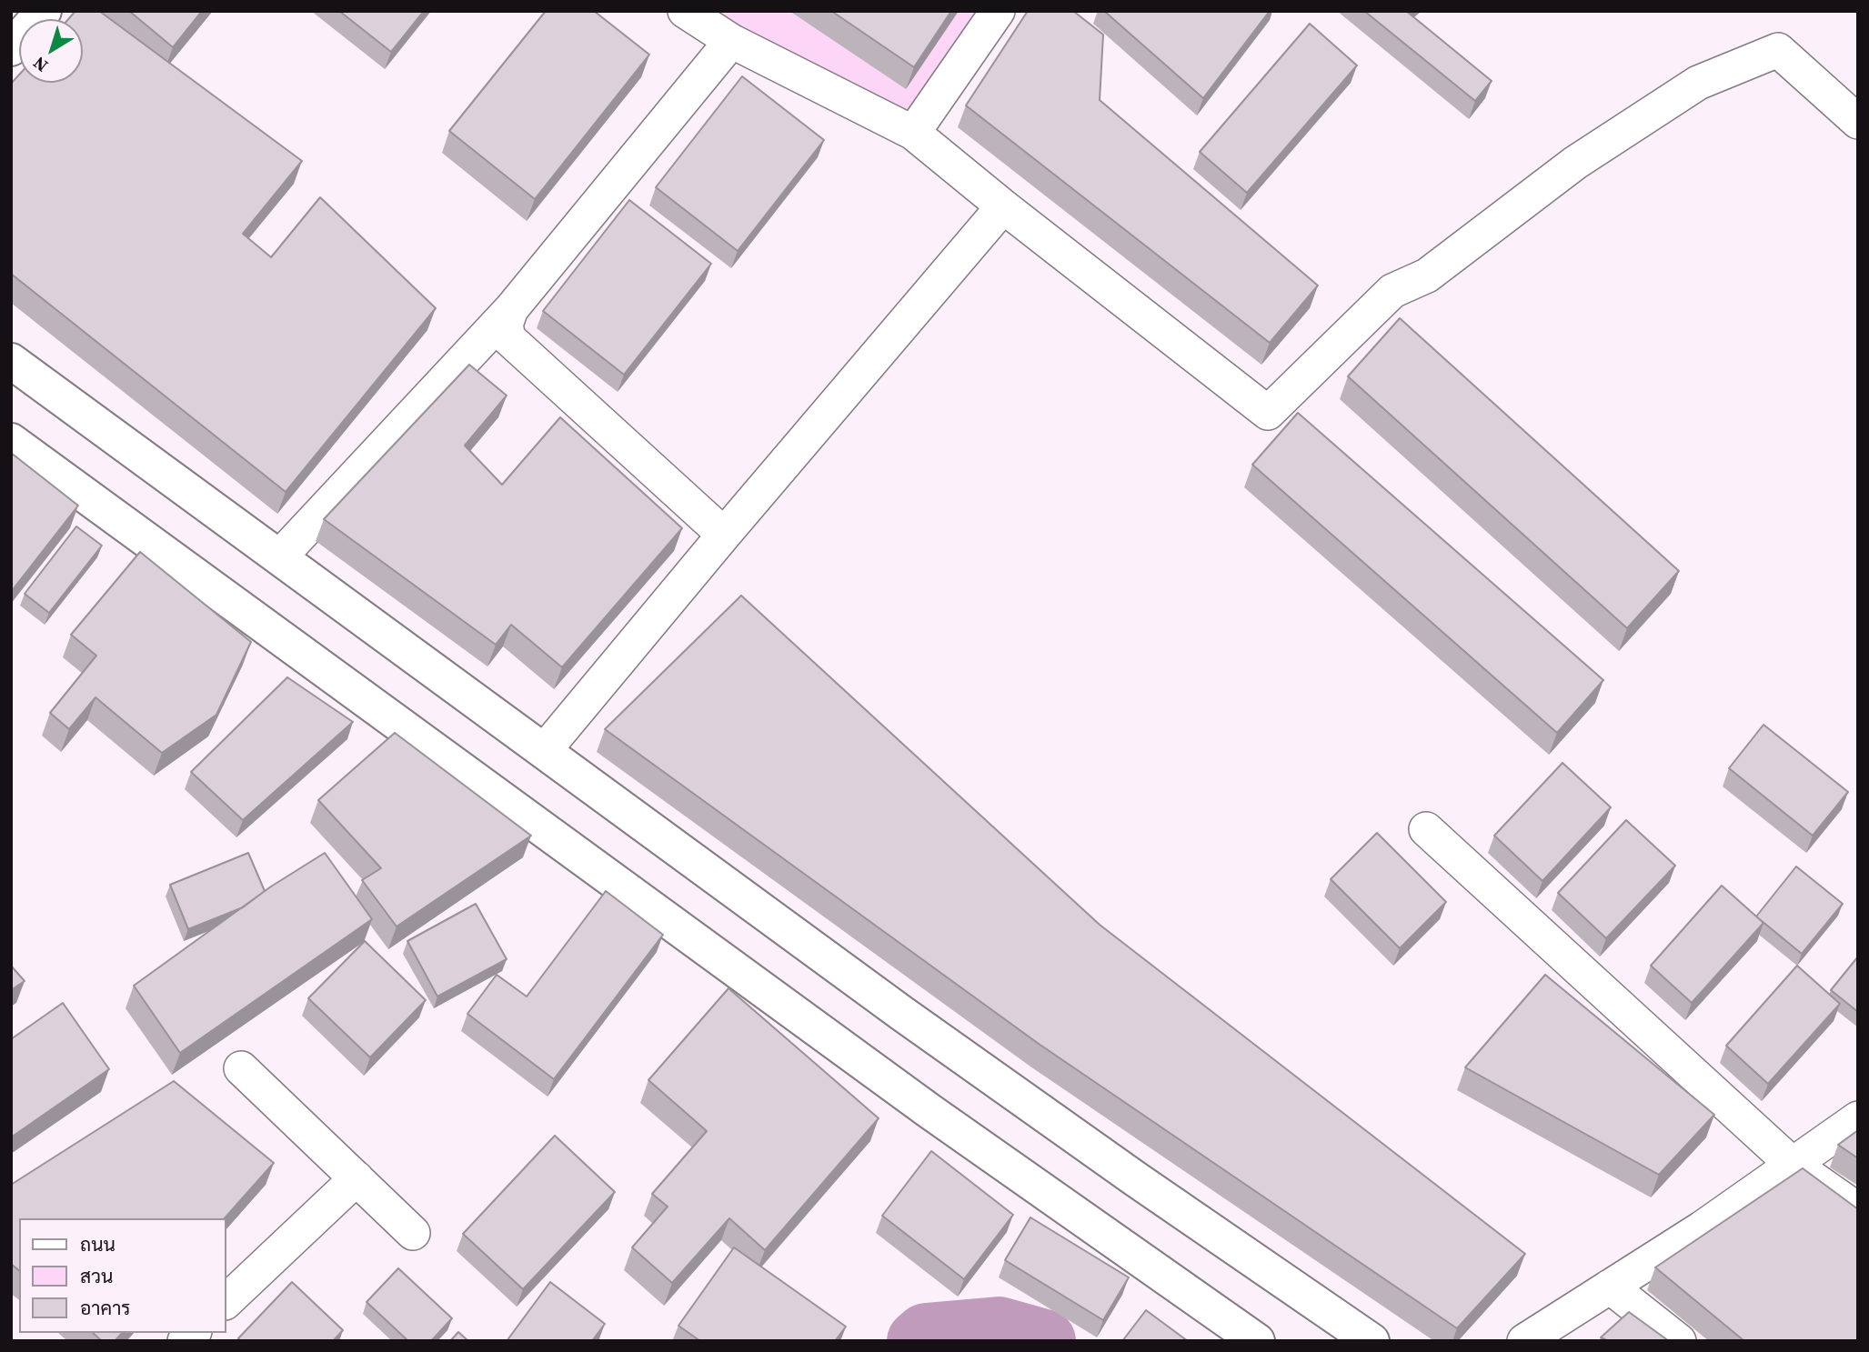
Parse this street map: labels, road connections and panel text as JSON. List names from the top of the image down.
{
  "legend": ["ถนน", "สวน", "อาคาร"],
  "north": "bottom left"
}
